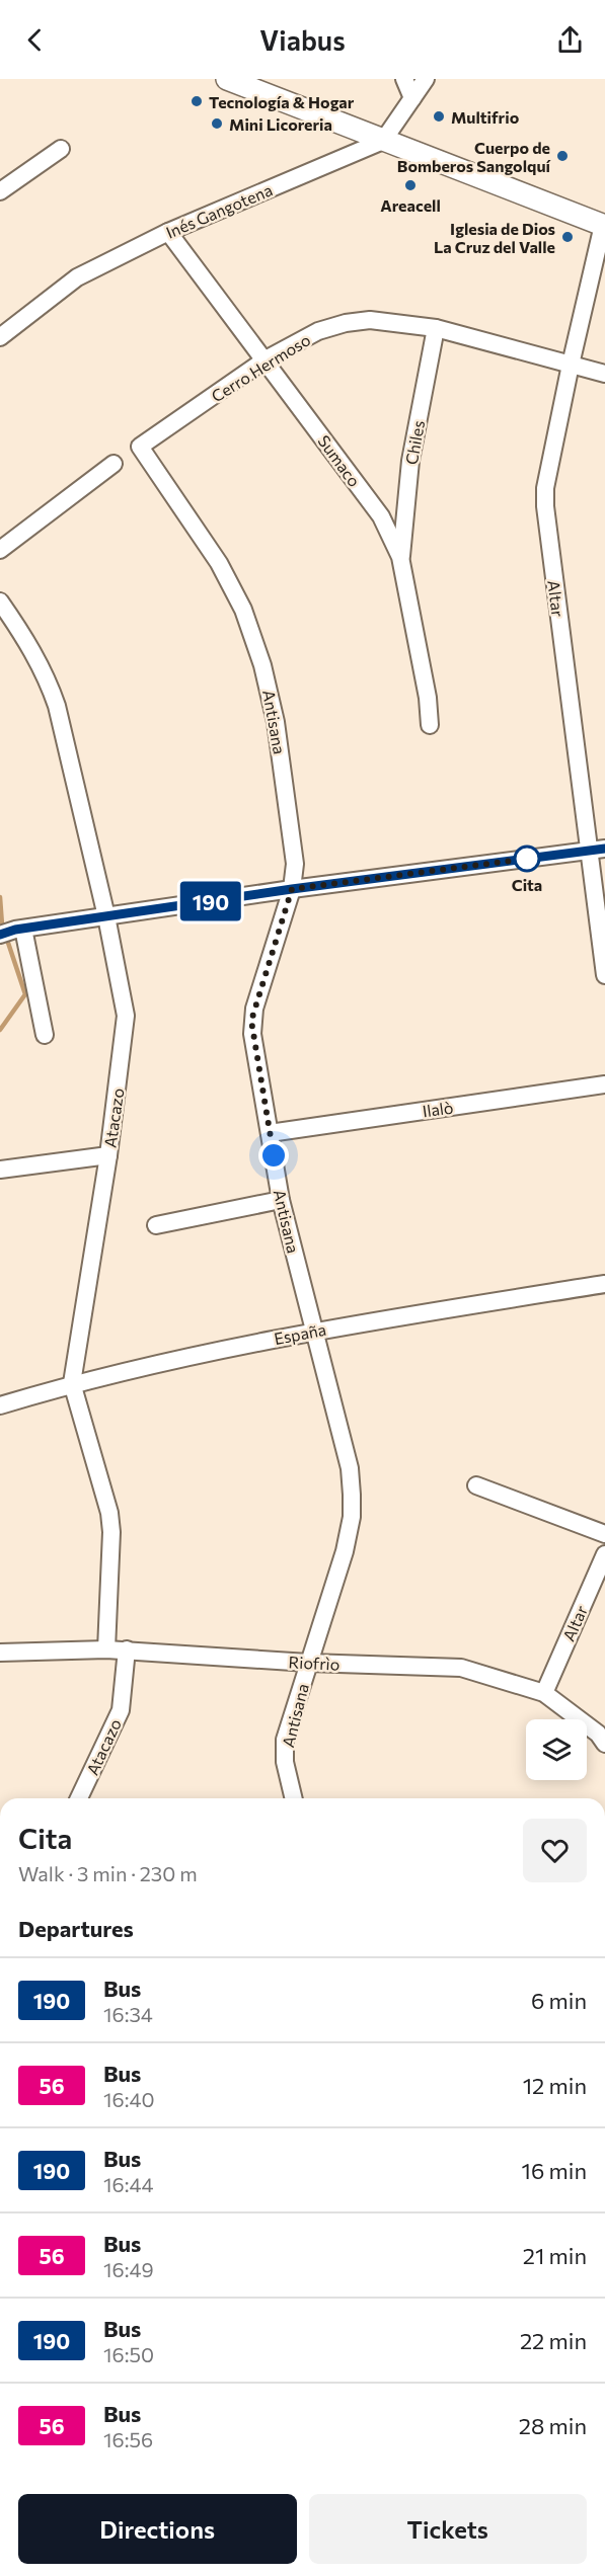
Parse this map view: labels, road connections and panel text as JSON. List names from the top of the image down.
{
  "streets": {
    "street": [
      "Inés Gangotena",
      "Cerro Hermoso",
      "Chiles",
      "Sumaco",
      "Altar",
      "Antisana",
      "Ilalò",
      "Atacazo",
      "España",
      "Riofrìo"
    ]
  },
  "crossings": [
    ["Inés Gangotena", "Sumaco"],
    ["Cerro Hermoso", "Chiles"],
    ["Cerro Hermoso", "Sumaco"],
    ["Cerro Hermoso", "Altar"],
    ["Cerro Hermoso", "Antisana"],
    ["Chiles", "Sumaco"],
    ["Altar", "Riofrìo"],
    ["Antisana", "Ilalò"],
    ["Antisana", "España"],
    ["Antisana", "Riofrìo"],
    ["Atacazo", "España"],
    ["Atacazo", "Riofrìo"]
  ],
  "places": [
    "Tecnología & Hogar",
    "Multifrio",
    "Mini Licoreria",
    "Cuerpo de Bomberos Sangolquí",
    "Areacell",
    "Iglesia de Dios La Cruz del Valle",
    "Cita"
  ],
  "lines": ["bus line 190"],
  "page": {
    "header": "Viabus",
    "on_map": "190",
    "heading": [
      ["Cita", "Walk · 3 min · 230 m"],
      "Departures"
    ],
    "list": [
      {
        "mark": "190",
        "name": "Bus",
        "note": "16:34",
        "value": "6 min"
      },
      {
        "mark": "56",
        "name": "Bus",
        "note": "16:40",
        "value": "12 min"
      },
      {
        "mark": "190",
        "name": "Bus",
        "note": "16:44",
        "value": "16 min"
      },
      {
        "mark": "56",
        "name": "Bus",
        "note": "16:49",
        "value": "21 min"
      },
      {
        "mark": "190",
        "name": "Bus",
        "note": "16:50",
        "value": "22 min"
      },
      {
        "mark": "56",
        "name": "Bus",
        "note": "16:56",
        "value": "28 min"
      }
    ],
    "buttons": ["Directions", "Tickets"]
  }
}
